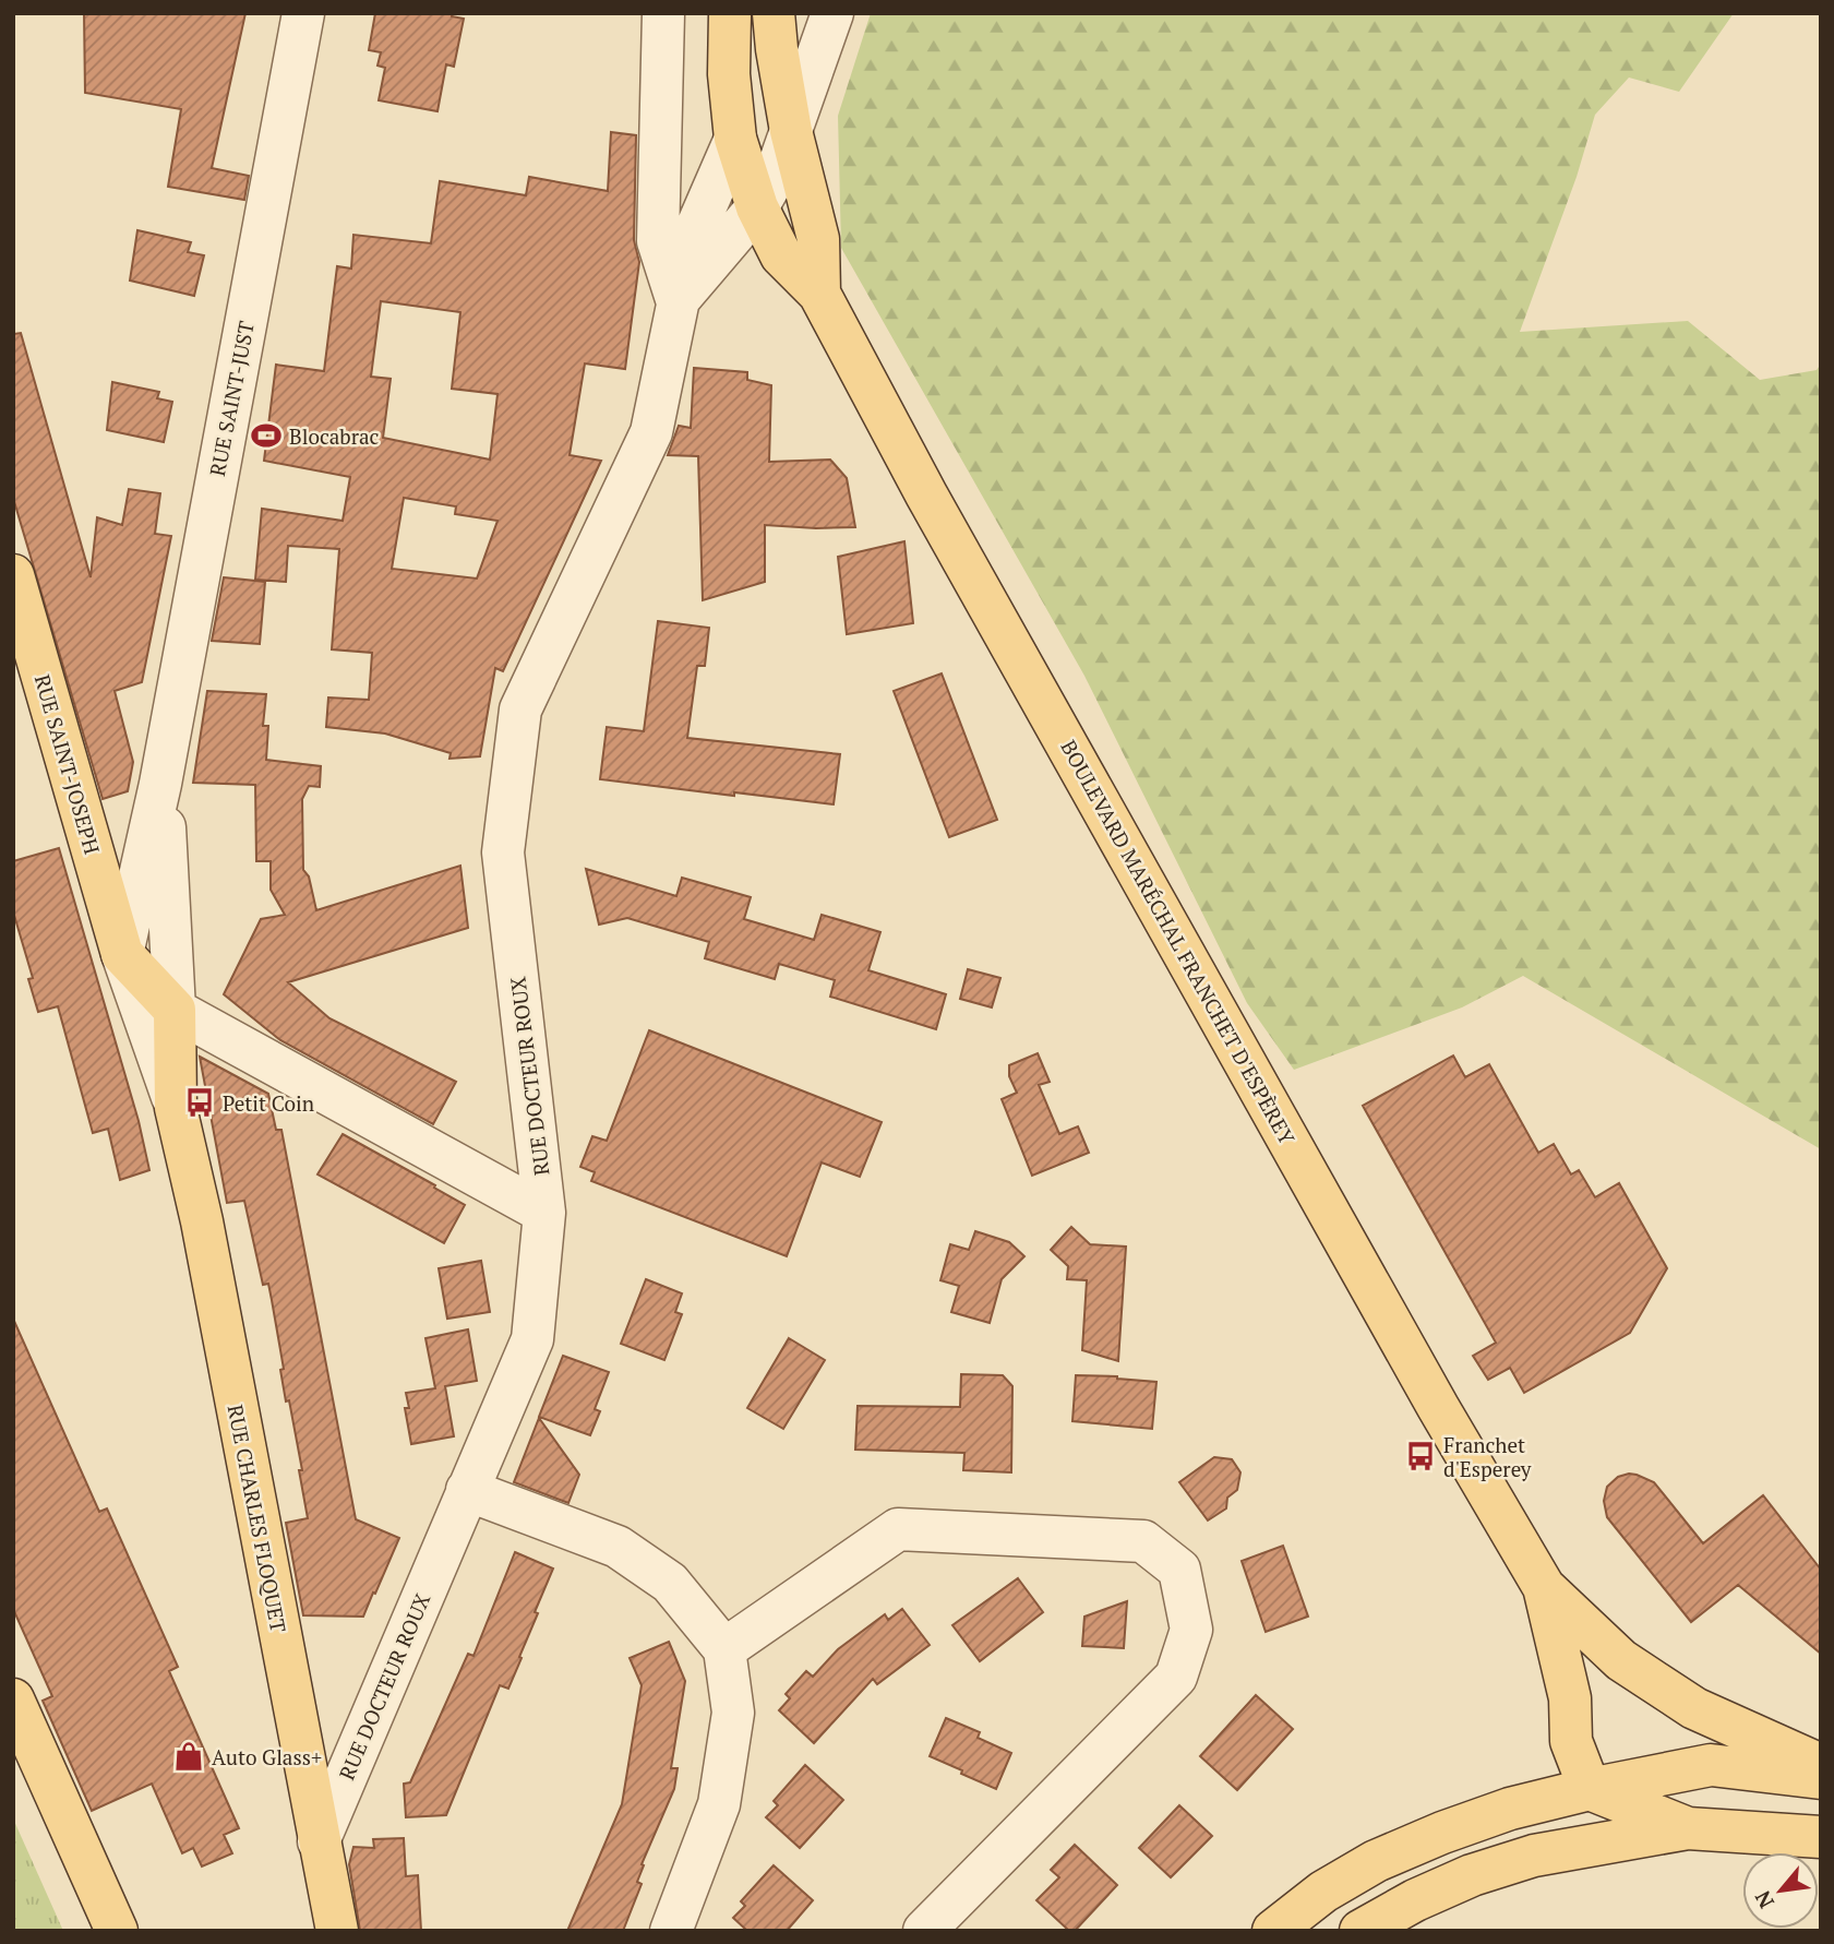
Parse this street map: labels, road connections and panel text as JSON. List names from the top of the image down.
{
  "streets": {
    "main road": ["RUE SAINT-JOSEPH", "BOULEVARD MARÉCHAL FRANCHET D'ESPÈREY", "RUE CHARLES FLOQUET"],
    "street": ["RUE SAINT-JUST", "RUE DOCTEUR ROUX"]
  },
  "crossings": [
    ["RUE SAINT-JUST", "RUE SAINT-JOSEPH"],
    ["RUE SAINT-JUST", "RUE CHARLES FLOQUET"],
    ["RUE SAINT-JOSEPH", "RUE CHARLES FLOQUET"],
    ["BOULEVARD MARÉCHAL FRANCHET D'ESPÈREY", "RUE DOCTEUR ROUX"],
    ["RUE DOCTEUR ROUX", "RUE CHARLES FLOQUET"]
  ],
  "places": {
    "sports": ["Blocabrac"],
    "bus stop": ["Petit Coin", "Franchet d'Esperey"],
    "shop": ["Auto Glass+"]
  },
  "north": "bottom left"
}
